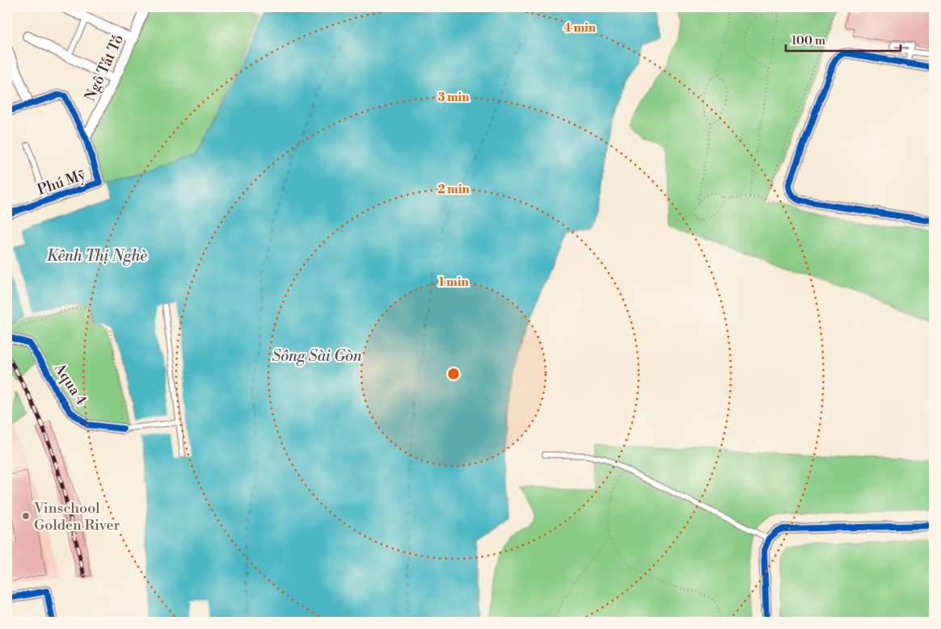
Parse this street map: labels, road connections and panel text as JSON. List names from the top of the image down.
{
  "streets": {
    "street": ["Ngô Tất Tố", "Phú Mỹ", "Aqua 4"]
  },
  "crossings": [
    ["Ngô Tất Tố", "Phú Mỹ"]
  ],
  "water": ["Kênh Thị Nghè", "Sông Sài Gòn"],
  "places": ["Vinschool Golden River"],
  "scale_bar": "100 m",
  "rings": [
    "4 min",
    "3 min",
    "2 min",
    "1 min"
  ]
}
